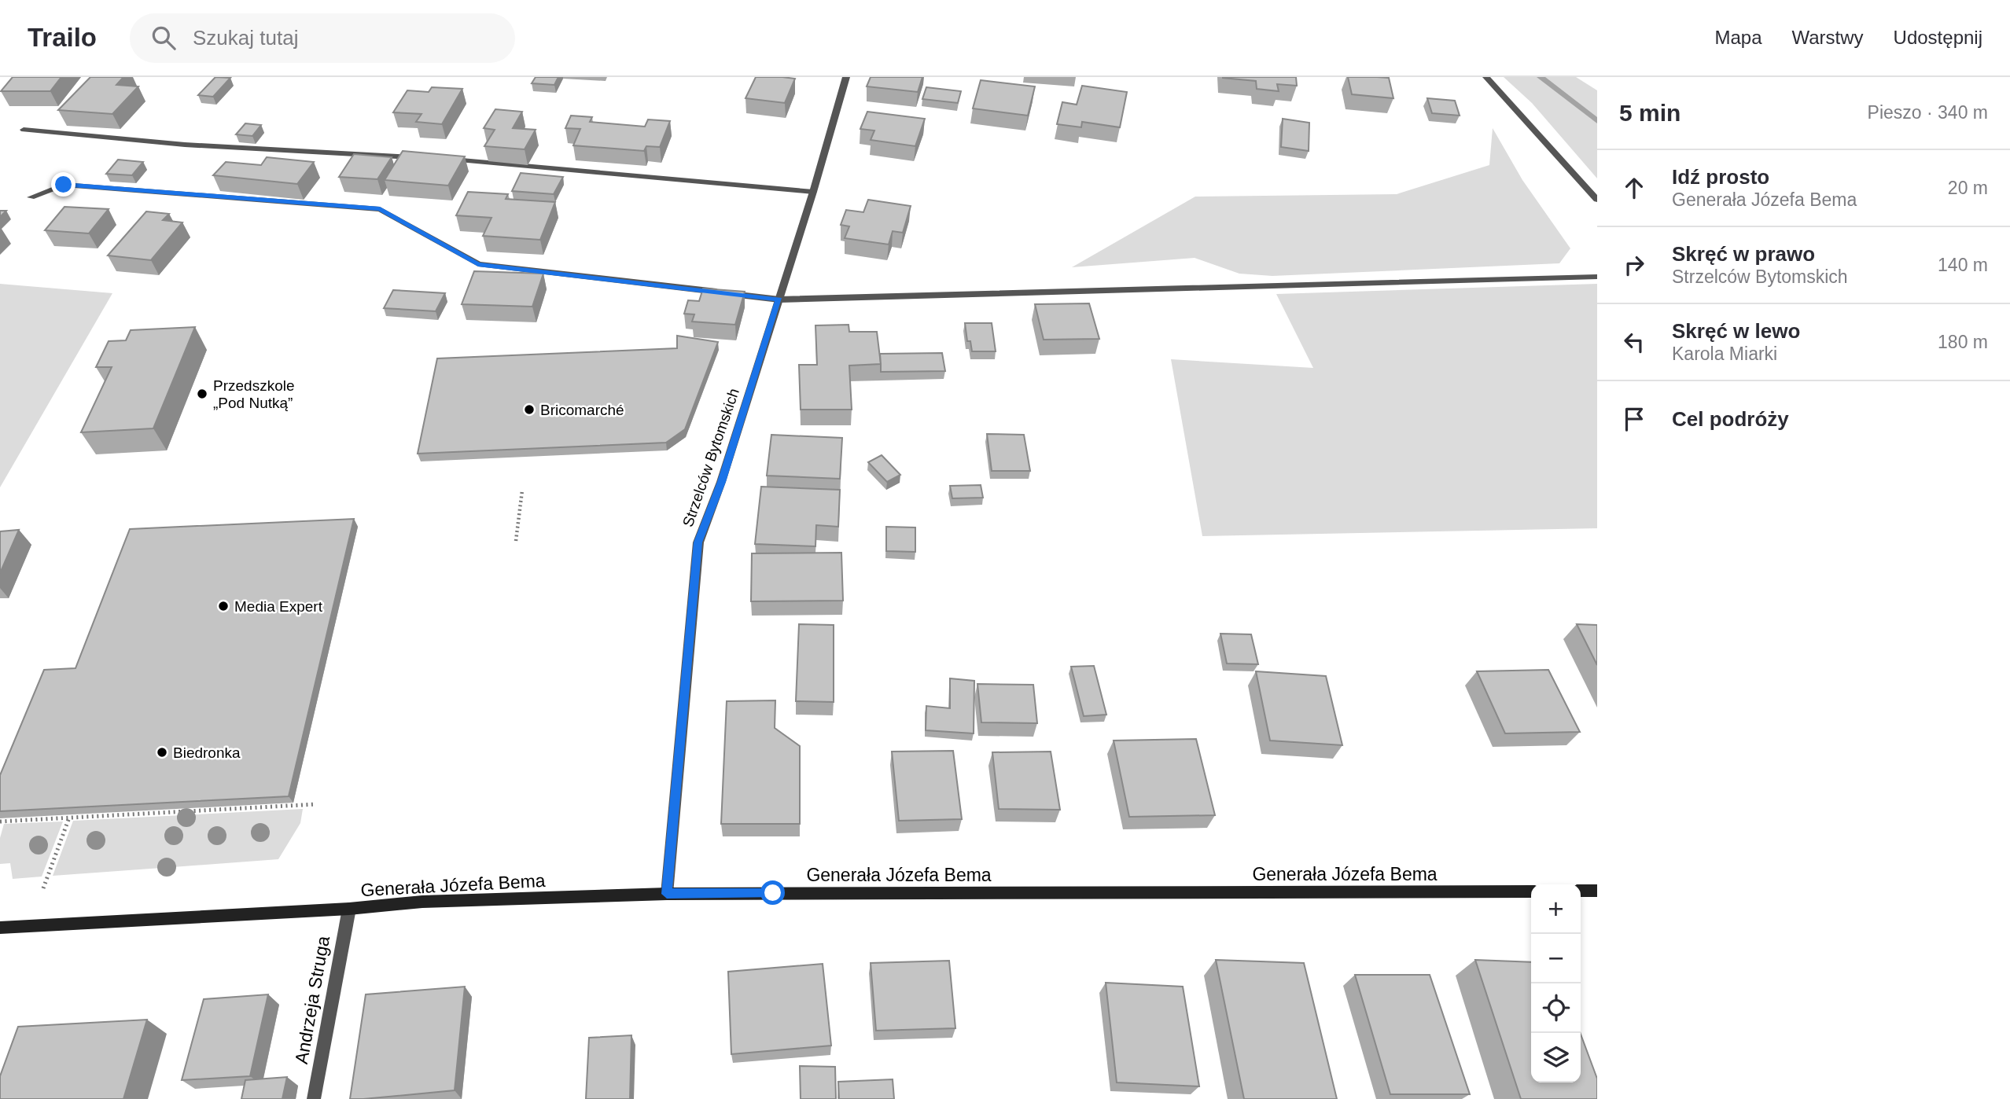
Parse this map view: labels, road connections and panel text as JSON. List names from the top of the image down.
{
  "streets": {
    "street": ["Strzelców Bytomskich", "Generała Józefa Bema", "Andrzeja Struga"]
  },
  "crossings": [
    ["Strzelców Bytomskich", "Generała Józefa Bema"],
    ["Generała Józefa Bema", "Andrzeja Struga"]
  ],
  "places": [
    "Przedszkole „Pod Nutką”",
    "Bricomarché",
    "Media Expert",
    "Biedronka"
  ],
  "page": {
    "header": "Trailo",
    "search": "Szukaj tutaj",
    "nav": ["Mapa", "Warstwy", "Udostępnij"],
    "heading": ["5 min", "Pieszo · 340 m"],
    "list": [
      ["Idź prosto", "Generała Józefa Bema", "20 m"],
      ["Skręć w prawo", "Strzelców Bytomskich", "140 m"],
      ["Skręć w lewo", "Karola Miarki", "180 m"],
      "Cel podróży"
    ],
    "map_buttons": ["+", "−"]
  }
}
